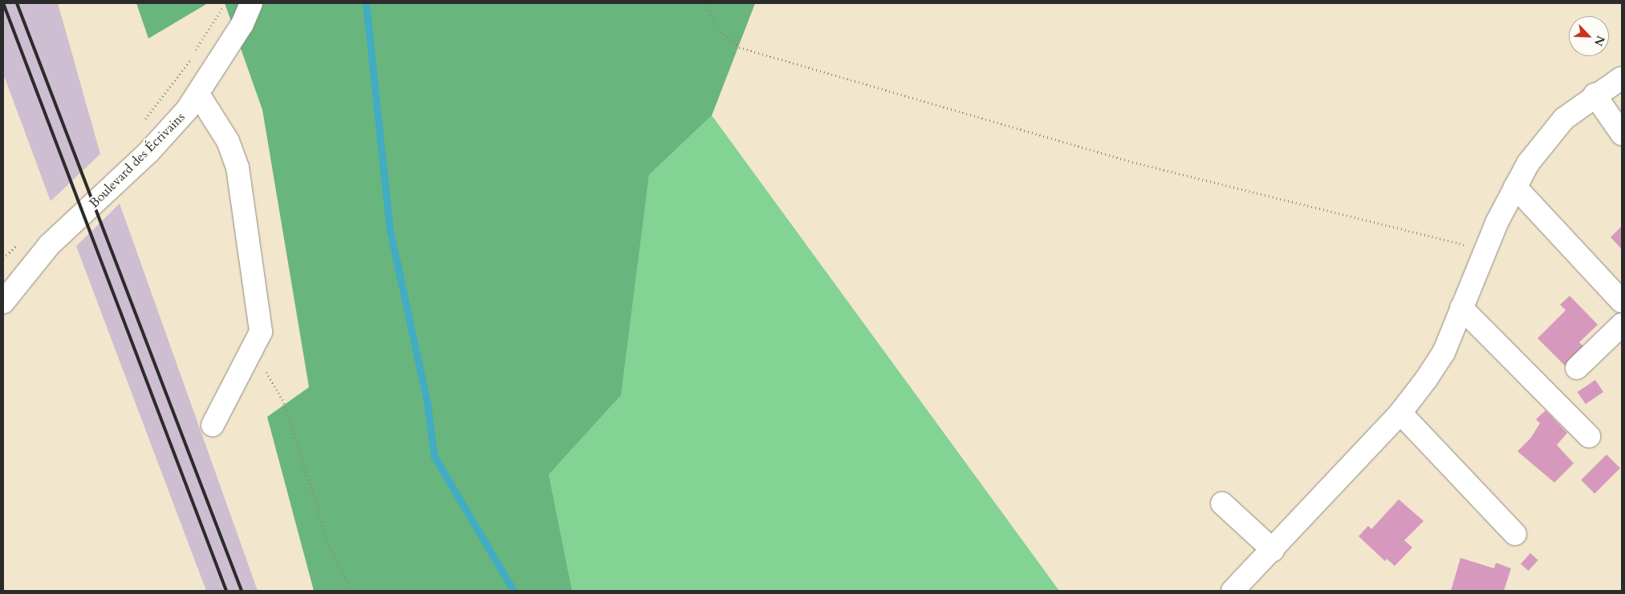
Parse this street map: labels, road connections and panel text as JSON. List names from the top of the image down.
{
  "streets": {
    "street": ["Boulevard des Écrivains"]
  },
  "north": "bottom right"
}
